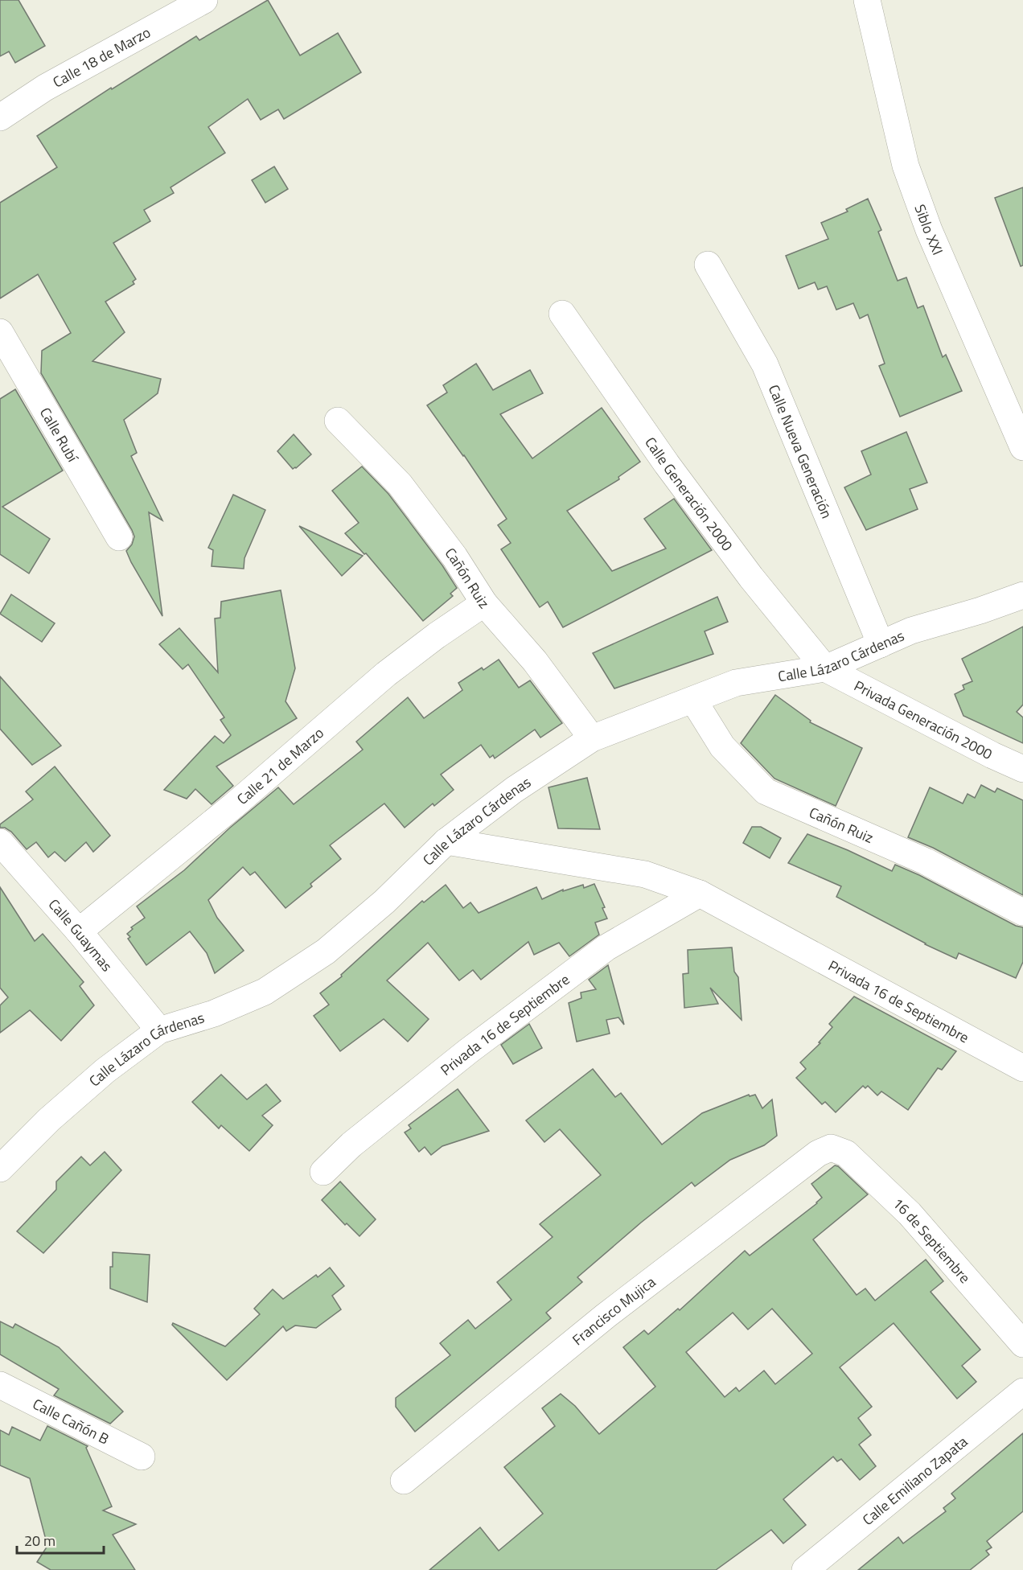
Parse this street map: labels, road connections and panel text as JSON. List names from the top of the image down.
{
  "streets": {
    "street": [
      "Calle 18 de Marzo",
      "Siblo XXI",
      "Calle Rubí",
      "Calle Nueva Generación",
      "Calle Generación 2000",
      "Cañón Ruiz",
      "Calle Lázaro Cárdenas",
      "Privada Generación 2000",
      "Calle 21 de Marzo",
      "Calle Guaymas",
      "Privada 16 de Septiembre",
      "16 de Septiembre",
      "Francisco Mujica",
      "Calle Cañón B",
      "Calle Emiliano Zapata"
    ]
  },
  "crossings": [
    ["Calle Nueva Generación", "Calle Lázaro Cárdenas"],
    ["Calle Generación 2000", "Calle Lázaro Cárdenas"],
    ["Calle Generación 2000", "Privada Generación 2000"],
    ["Cañón Ruiz", "Calle Lázaro Cárdenas"],
    ["Cañón Ruiz", "Calle 21 de Marzo"],
    ["Calle Lázaro Cárdenas", "Privada Generación 2000"],
    ["Calle Lázaro Cárdenas", "Calle Guaymas"],
    ["Calle Lázaro Cárdenas", "Privada 16 de Septiembre"],
    ["Calle 21 de Marzo", "Calle Guaymas"],
    ["16 de Septiembre", "Francisco Mujica"]
  ],
  "scale_bar": "20 m"
}
